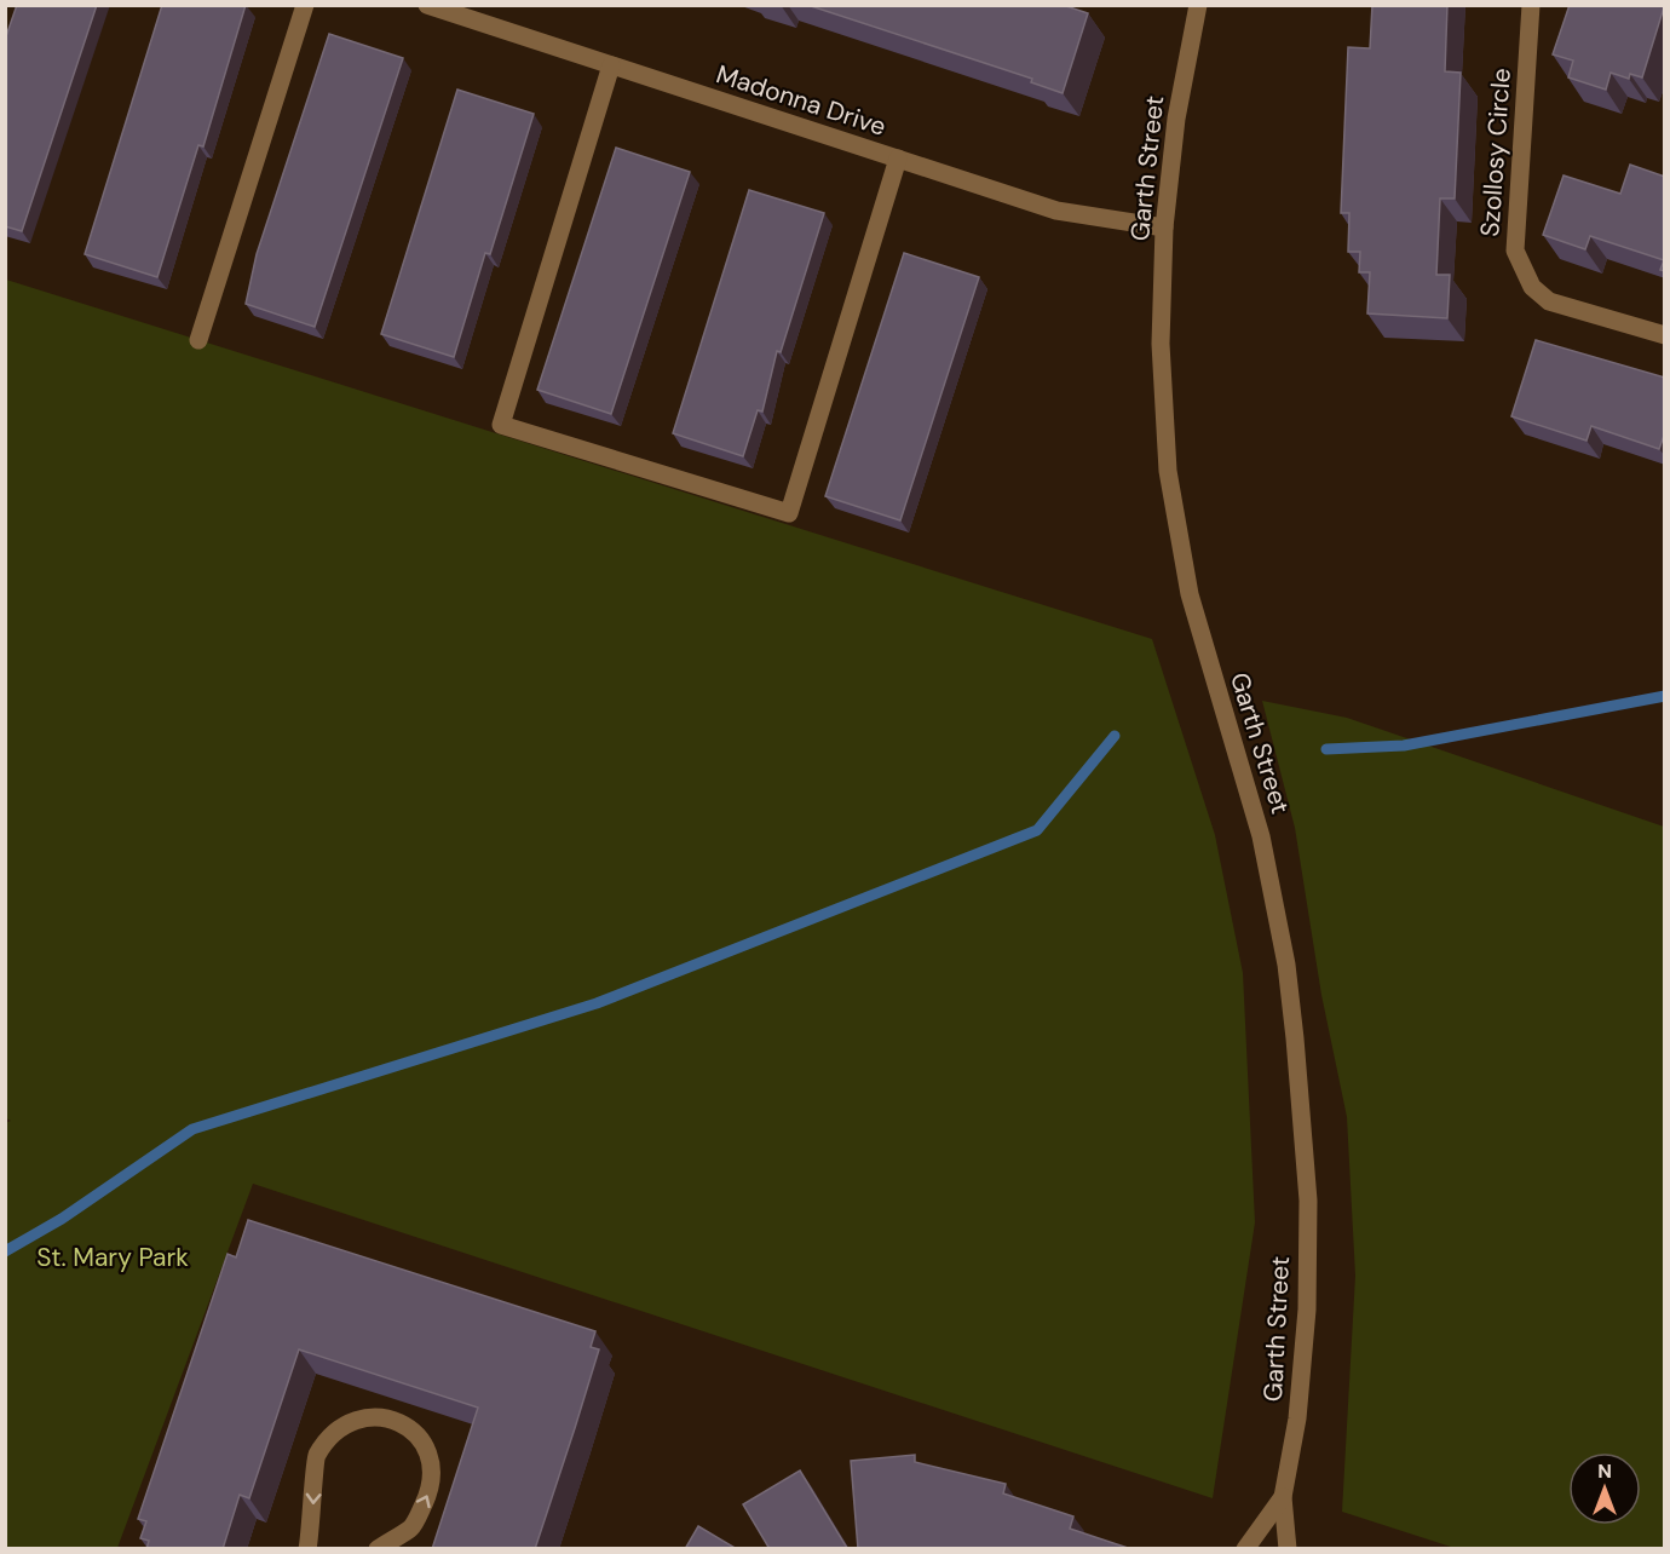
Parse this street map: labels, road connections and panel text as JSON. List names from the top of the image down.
{
  "streets": {
    "street": ["Madonna Drive", "Szollosy Circle", "Garth Street"]
  },
  "crossings": [
    ["Madonna Drive", "Garth Street"]
  ],
  "parks": ["St. Mary Park"],
  "north": "top"
}
